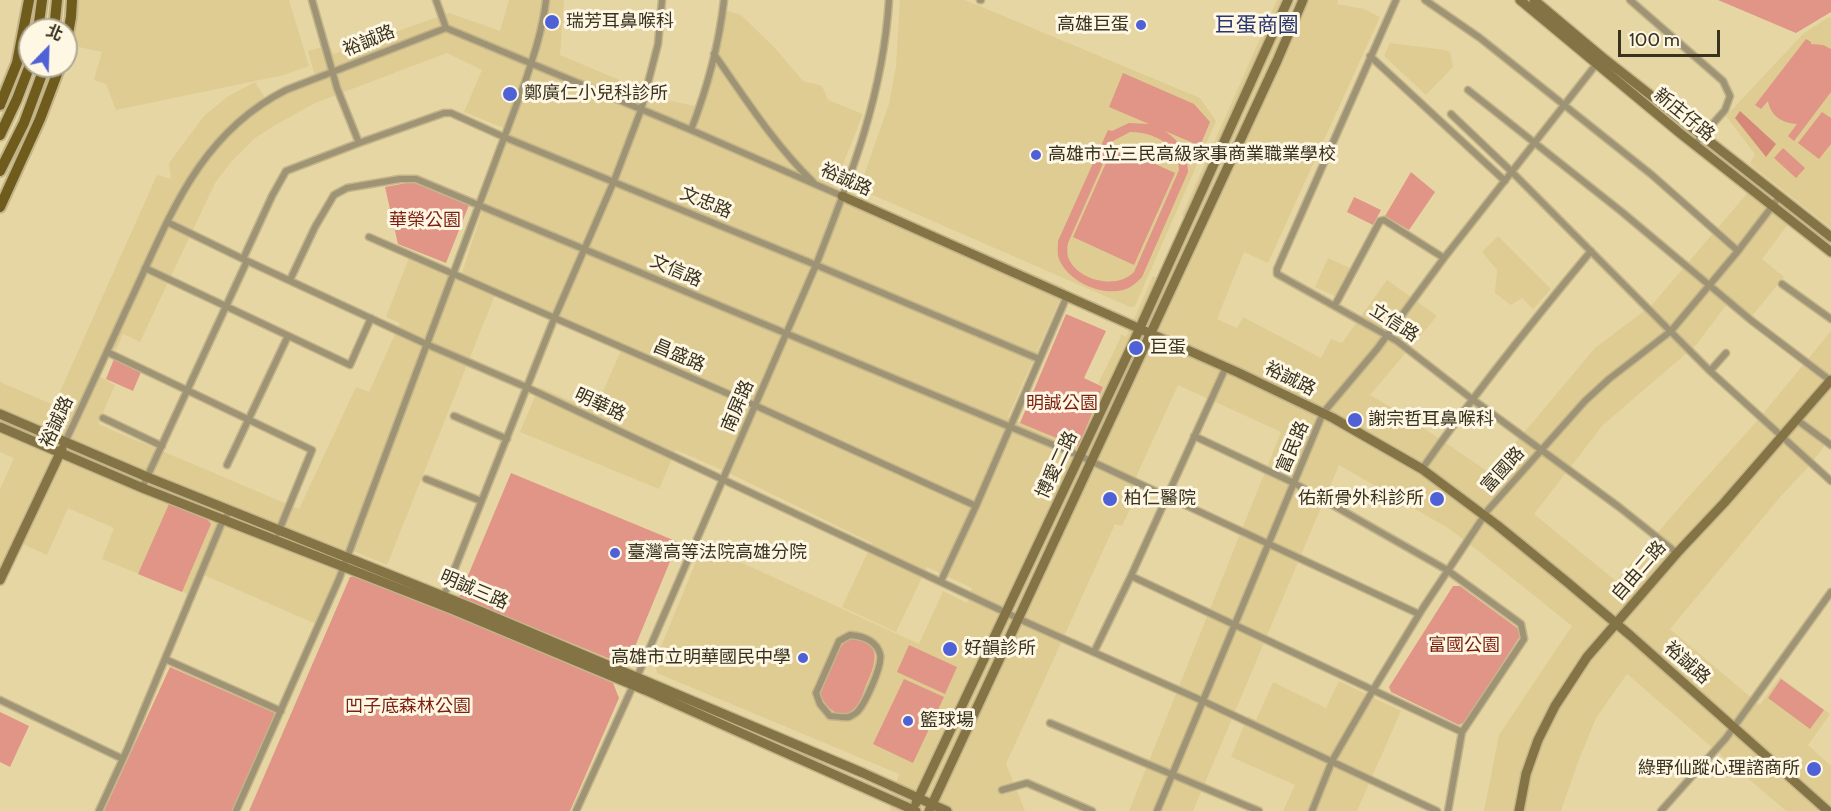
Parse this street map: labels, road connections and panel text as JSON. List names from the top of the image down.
{
  "streets": {
    "street": [
      "裕誠路",
      "新庄仔路",
      "文忠路",
      "文信路",
      "立信路",
      "昌盛路",
      "明華路",
      "南屏路",
      "富民路",
      "博愛二路",
      "富國路",
      "自由二路",
      "明誠三路"
    ]
  },
  "crossings": [
    ["裕誠路", "明華路"],
    ["裕誠路", "南屏路"],
    ["裕誠路", "富民路"],
    ["裕誠路", "博愛二路"],
    ["裕誠路", "富國路"],
    ["裕誠路", "自由二路"],
    ["裕誠路", "明誠三路"],
    ["新庄仔路", "富民路"],
    ["新庄仔路", "富國路"],
    ["文忠路", "明華路"],
    ["文忠路", "南屏路"],
    ["文忠路", "明誠三路"],
    ["文信路", "明華路"],
    ["文信路", "南屏路"],
    ["文信路", "富民路"],
    ["文信路", "博愛二路"],
    ["文信路", "富國路"],
    ["立信路", "富民路"],
    ["立信路", "富國路"],
    ["立信路", "自由二路"],
    ["昌盛路", "南屏路"],
    ["明華路", "南屏路"],
    ["明華路", "富民路"],
    ["明華路", "博愛二路"],
    ["明華路", "富國路"],
    ["南屏路", "明誠三路"],
    ["博愛二路", "明誠三路"]
  ],
  "districts": ["巨蛋商圈"],
  "parks": [
    "華榮公園",
    "明誠公園",
    "富國公園",
    "凹子底森林公園"
  ],
  "places": [
    "瑞芳耳鼻喉科",
    "高雄巨蛋",
    "鄭廣仁小兒科診所",
    "高雄市立三民高級家事商業職業學校",
    "巨蛋",
    "謝宗哲耳鼻喉科",
    "柏仁醫院",
    "佑新骨外科診所",
    "臺灣高等法院高雄分院",
    "好韻診所",
    "高雄市立明華國民中學",
    "籃球場",
    "綠野仙蹤心理諮商所"
  ],
  "scale_bar": "100 m",
  "north": "top right"
}
